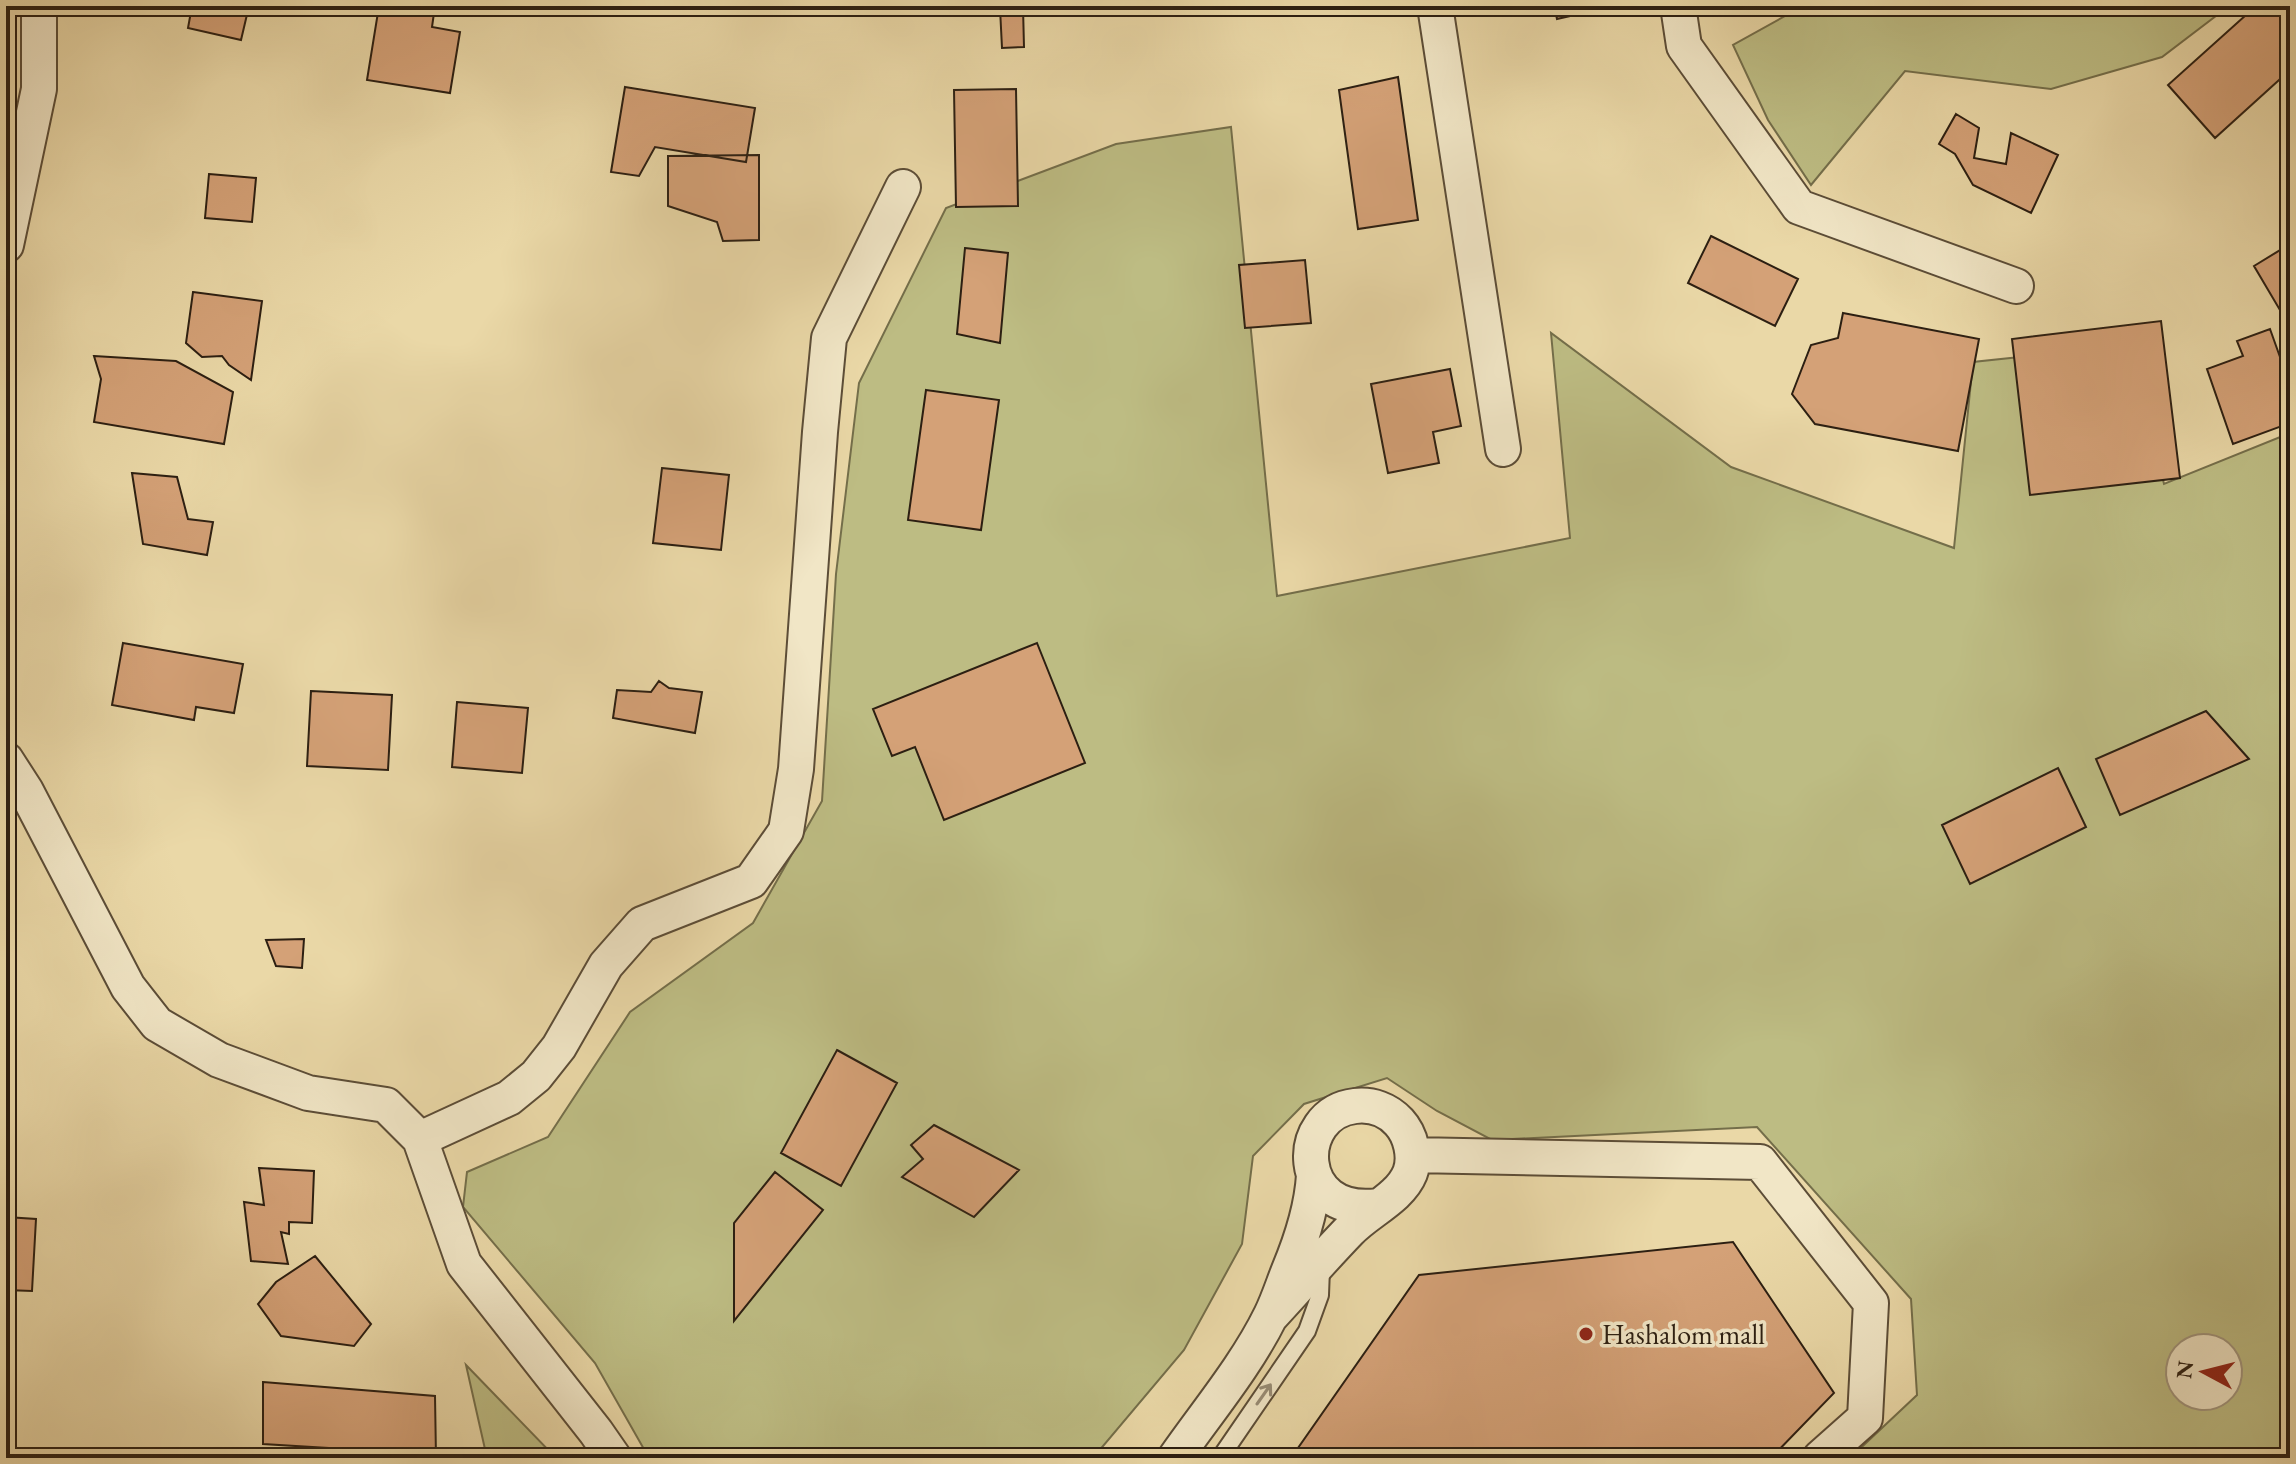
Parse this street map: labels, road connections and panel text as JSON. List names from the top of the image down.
{
  "places": ["Hashalom mall"],
  "north": "left"
}
